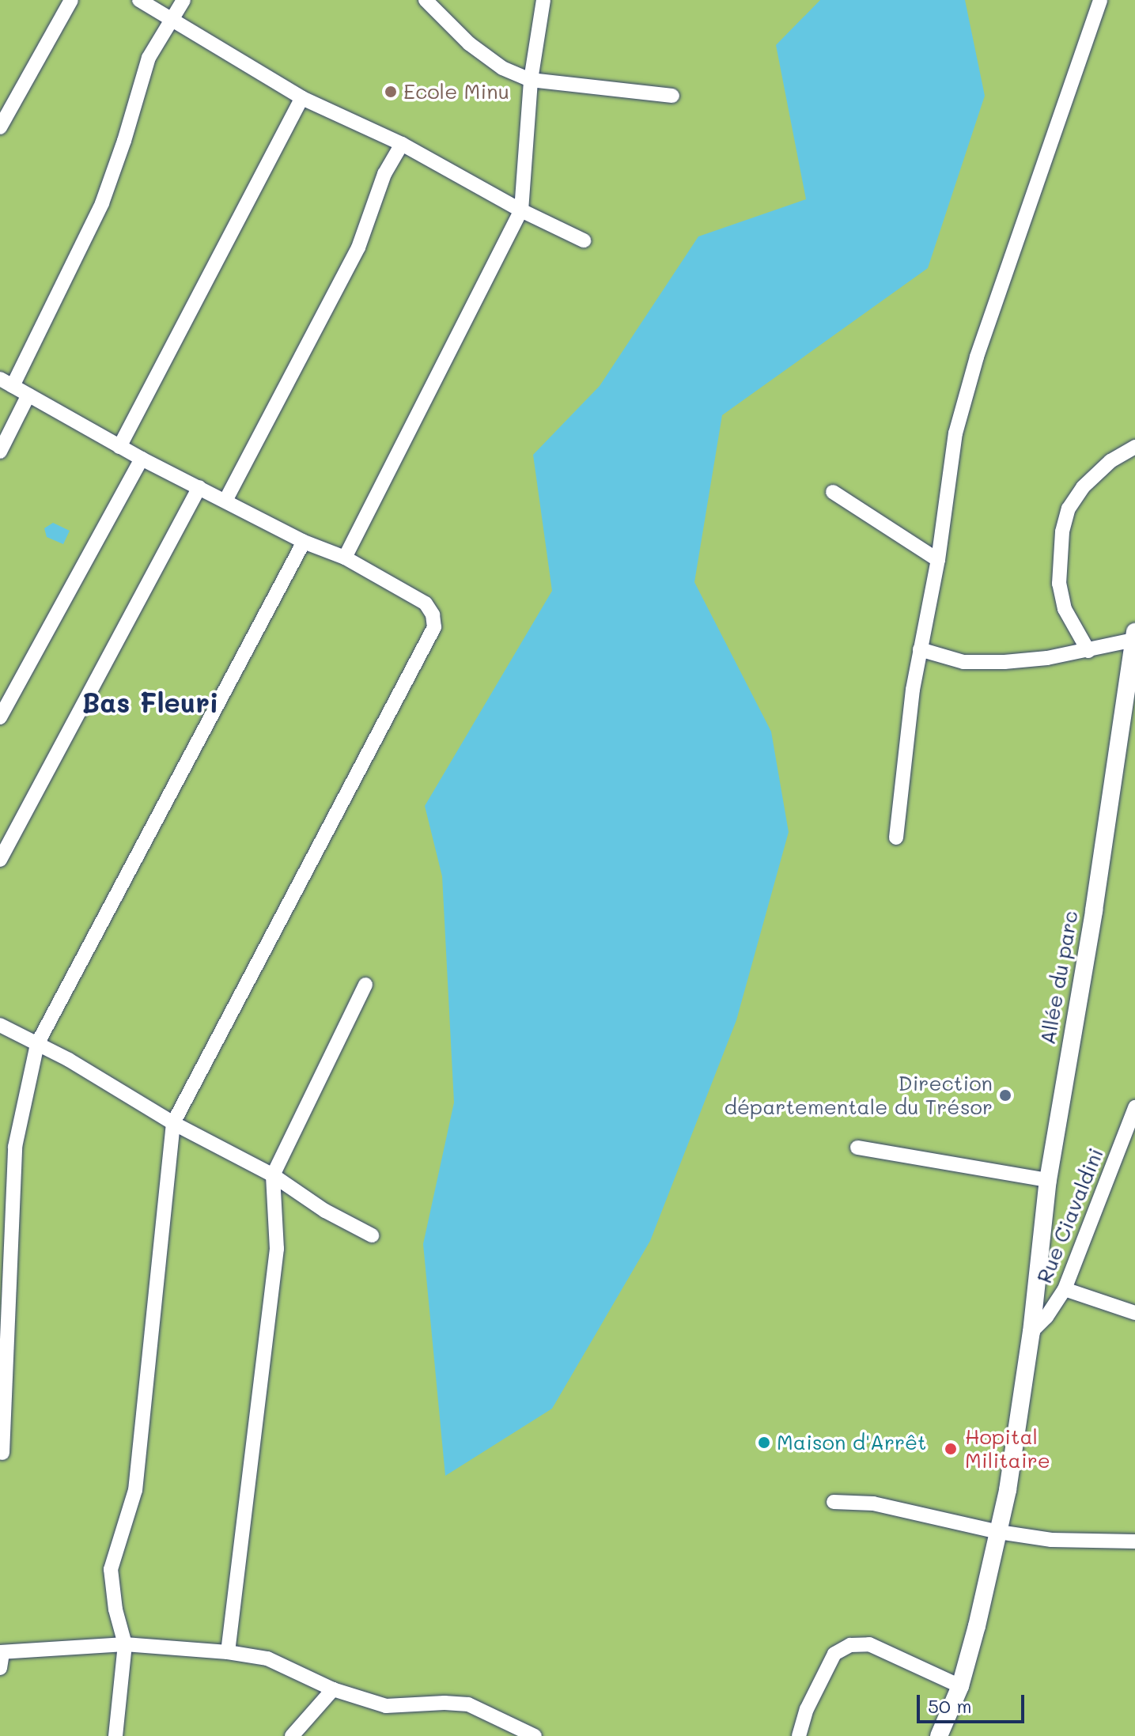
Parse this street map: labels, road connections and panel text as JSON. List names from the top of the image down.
{
  "streets": {
    "street": ["Allée du parc", "Rue Ciavaldini"]
  },
  "crossings": [
    ["Allée du parc", "Rue Ciavaldini"]
  ],
  "districts": ["Bas Fleuri"],
  "places": [
    "Ecole Minu",
    "Direction départementale du Trésor",
    "Maison d'Arrêt",
    "Hopital Militaire"
  ],
  "scale_bar": "50 m"
}
